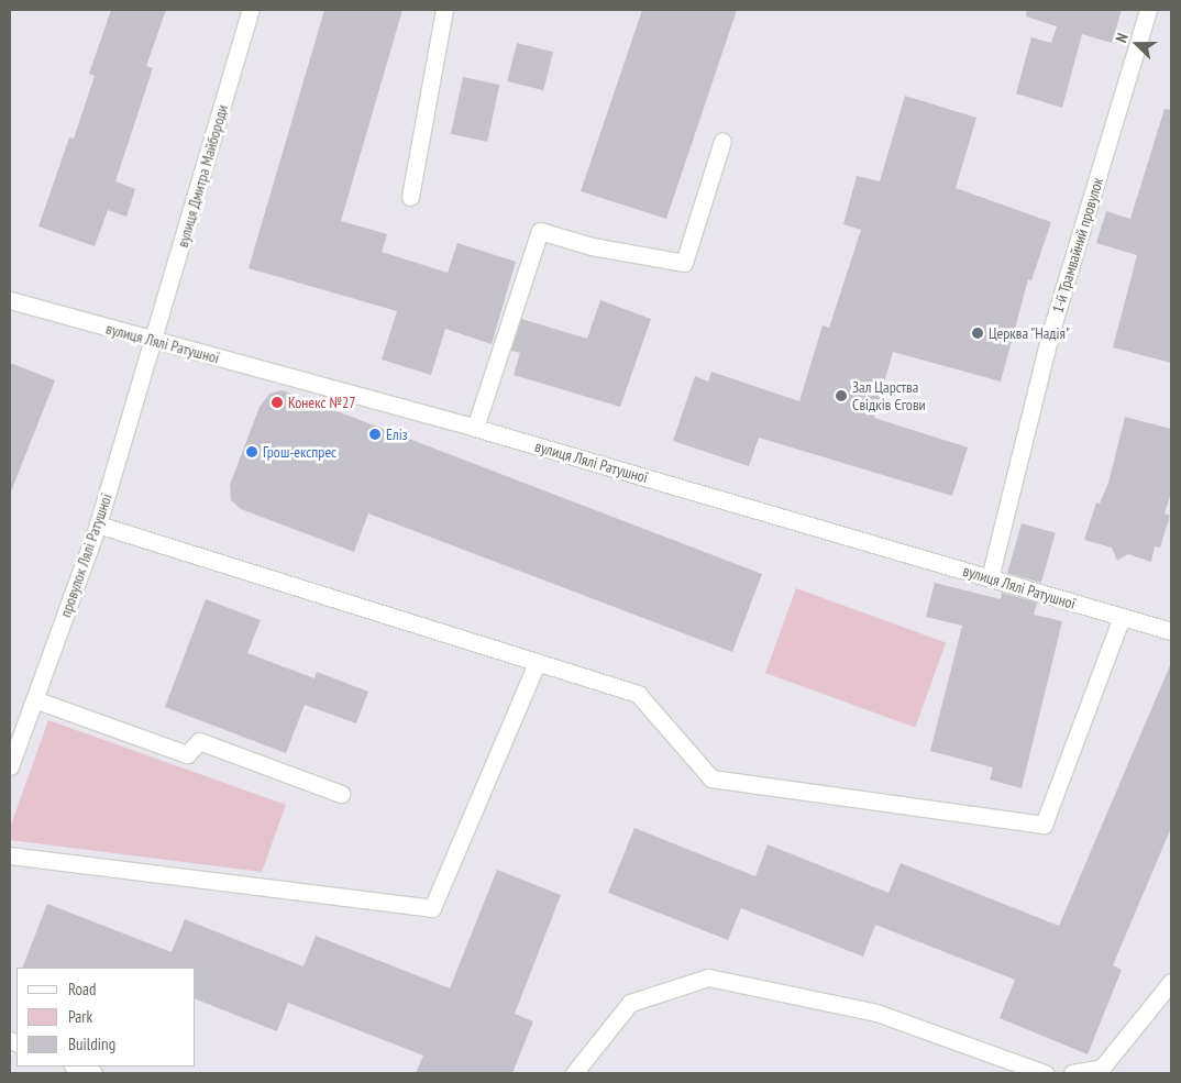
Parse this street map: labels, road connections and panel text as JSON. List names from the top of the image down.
{
  "streets": {
    "street": [
      "вулиця Дмитра Майбороди",
      "1-й Трамвайний провулок",
      "вулиця Лялі Ратушної",
      "провулок Лялі Ратушної"
    ]
  },
  "crossings": [
    ["вулиця Дмитра Майбороди", "вулиця Лялі Ратушної"],
    ["вулиця Дмитра Майбороди", "провулок Лялі Ратушної"],
    ["1-й Трамвайний провулок", "вулиця Лялі Ратушної"],
    ["вулиця Лялі Ратушної", "провулок Лялі Ратушної"]
  ],
  "places": [
    "Церква \"Надія\"",
    "Зал Царства Свідків Єгови",
    "Конекс №27",
    "Еліз",
    "Грош-експрес"
  ],
  "legend": ["Road", "Park", "Building"],
  "north": "left"
}
